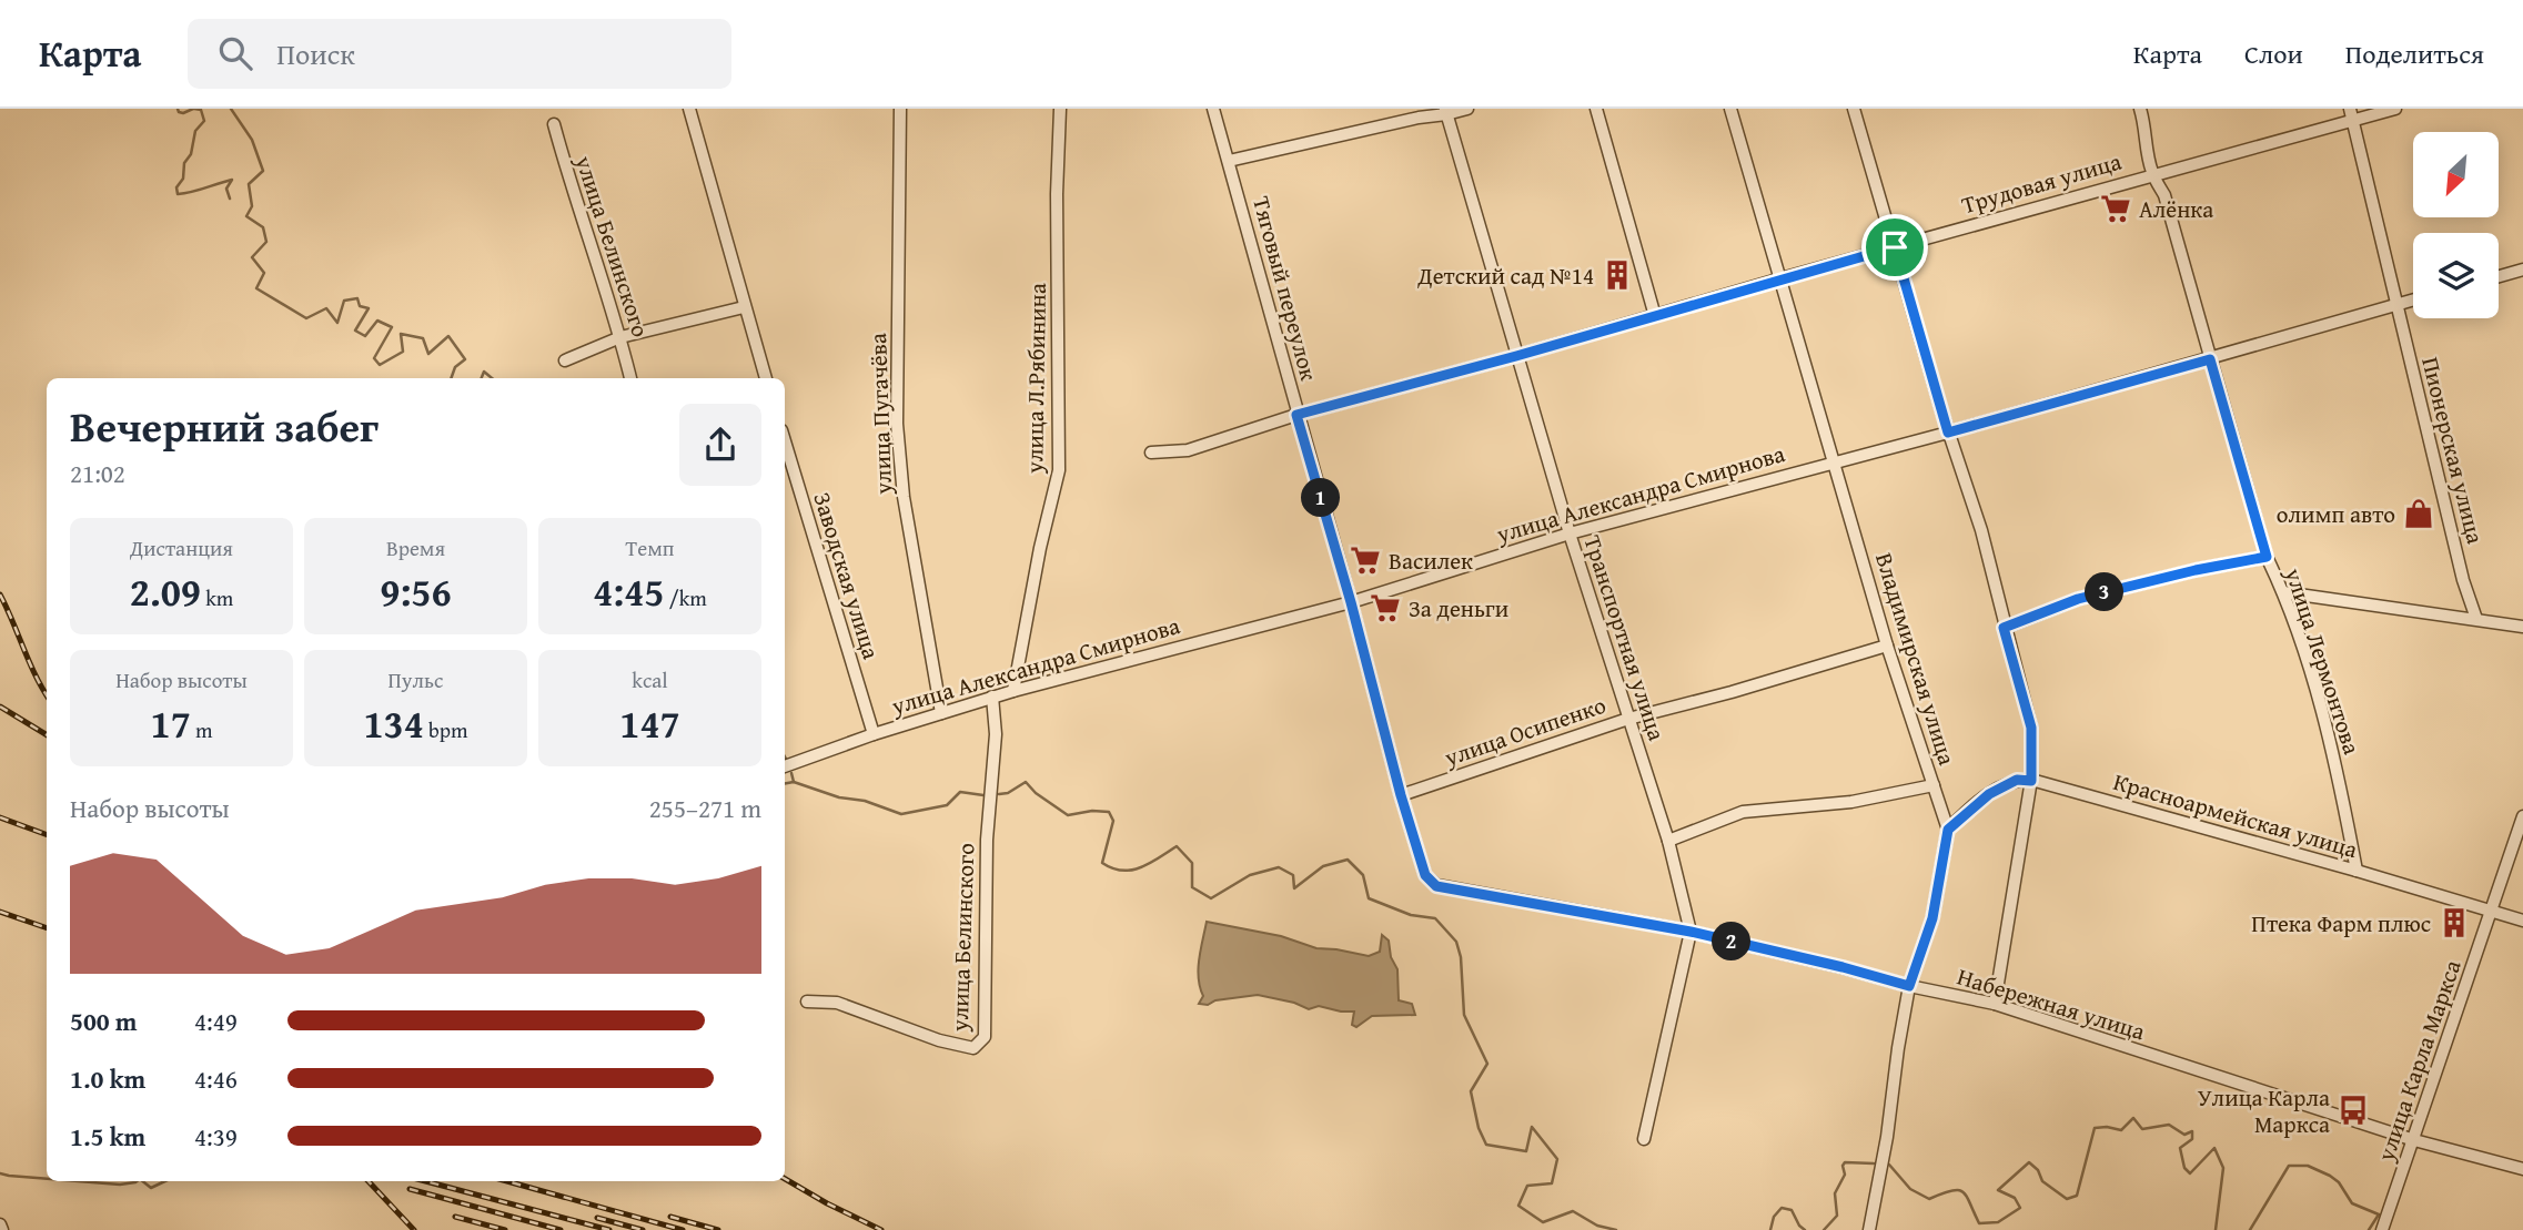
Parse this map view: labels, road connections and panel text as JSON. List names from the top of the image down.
{
  "streets": {
    "street": [
      "Трудовая улица",
      "улица Белинского",
      "Тяговый переулок",
      "улица Л.Рябинина",
      "улица Пугачёва",
      "Пионерская улица",
      "улица Александра Смирнова",
      "Заводская улица",
      "Транспортная улица",
      "Владимирская улица",
      "улица Лермонтова",
      "улица Осипенко",
      "Красноармейская улица",
      "Набережная улица",
      "улица Карла Маркса"
    ]
  },
  "crossings": [
    ["Трудовая улица", "Тяговый переулок"],
    ["Трудовая улица", "Пионерская улица"],
    ["Трудовая улица", "Транспортная улица"],
    ["Трудовая улица", "Владимирская улица"],
    ["Трудовая улица", "улица Лермонтова"],
    ["улица Белинского", "улица Александра Смирнова"],
    ["Тяговый переулок", "улица Александра Смирнова"],
    ["Тяговый переулок", "улица Осипенко"],
    ["Тяговый переулок", "Набережная улица"],
    ["улица Л.Рябинина", "улица Александра Смирнова"],
    ["улица Пугачёва", "улица Александра Смирнова"],
    ["Пионерская улица", "улица Александра Смирнова"],
    ["улица Александра Смирнова", "Заводская улица"],
    ["улица Александра Смирнова", "Транспортная улица"],
    ["улица Александра Смирнова", "Владимирская улица"],
    ["улица Александра Смирнова", "улица Лермонтова"],
    ["Транспортная улица", "улица Осипенко"],
    ["Транспортная улица", "Набережная улица"],
    ["Владимирская улица", "улица Осипенко"],
    ["Владимирская улица", "Набережная улица"],
    ["улица Лермонтова", "Красноармейская улица"],
    ["Красноармейская улица", "улица Карла Маркса"],
    ["Набережная улица", "улица Карла Маркса"]
  ],
  "places": {
    "supermarket": ["Алёнка", "Василек", "За деньги"],
    "building": ["Детский сад №14", "Птека Фарм плюс"],
    "shop": ["олимп авто"],
    "bus stop": ["Улица Карла Маркса"]
  },
  "north": "bottom left",
  "page": {
    "header": "Карта",
    "search": "Поиск",
    "nav": ["Карта", "Слои", "Поделиться"],
    "heading": ["Вечерний забег", "21:02"],
    "pins": ["1", "3", "2"],
    "stats": [
      ["Дистанция", "2.09 km"],
      ["Время", "9:56"],
      ["Темп", "4:45 /km"],
      ["Набор высоты", "17 m"],
      ["Пульс", "134 bpm"],
      ["kcal", "147"]
    ],
    "chart": ["Набор высоты", "255–271 m"],
    "list": [
      {
        "name": "500 m",
        "note": "4:49"
      },
      {
        "name": "1.0 km",
        "note": "4:46"
      },
      {
        "name": "1.5 km",
        "note": "4:39"
      }
    ]
  }
}
